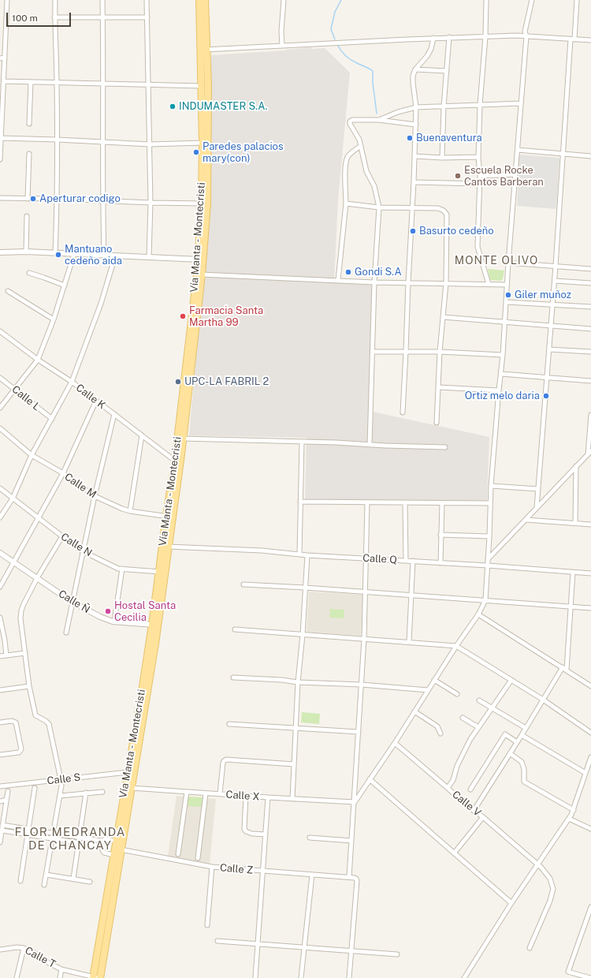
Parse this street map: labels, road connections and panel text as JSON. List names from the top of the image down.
{
  "streets": {
    "main road": ["Vía Manta - Montecristi"],
    "street": [
      "Calle K",
      "Calle L",
      "Calle M",
      "Calle N",
      "Calle Q",
      "Calle Ñ",
      "Calle S",
      "Calle X",
      "Calle V",
      "Calle Z",
      "Calle T"
    ]
  },
  "crossings": [
    ["Vía Manta - Montecristi", "Calle K"],
    ["Vía Manta - Montecristi", "Calle M"],
    ["Vía Manta - Montecristi", "Calle N"],
    ["Vía Manta - Montecristi", "Calle Q"],
    ["Vía Manta - Montecristi", "Calle Ñ"],
    ["Vía Manta - Montecristi", "Calle S"],
    ["Vía Manta - Montecristi", "Calle X"],
    ["Vía Manta - Montecristi", "Calle Z"],
    ["Vía Manta - Montecristi", "Calle T"]
  ],
  "districts": ["MONTE OLIVO", "FLOR MEDRANDA DE CHANCAY"],
  "places": [
    "INDUMASTER S.A.",
    "Buenaventura",
    "Paredes palacios mary(con)",
    "Escuela Rocke Cantos Barberan",
    "Aperturar codigo",
    "Basurto cedeño",
    "Mantuano cedeño aida",
    "Gondi S.A",
    "Giler muñoz",
    "Farmacia Santa Martha 99",
    "UPC-LA FABRIL 2",
    "Ortiz melo daria",
    "Hostal Santa Cecilia"
  ],
  "scale_bar": "100 m"
}
